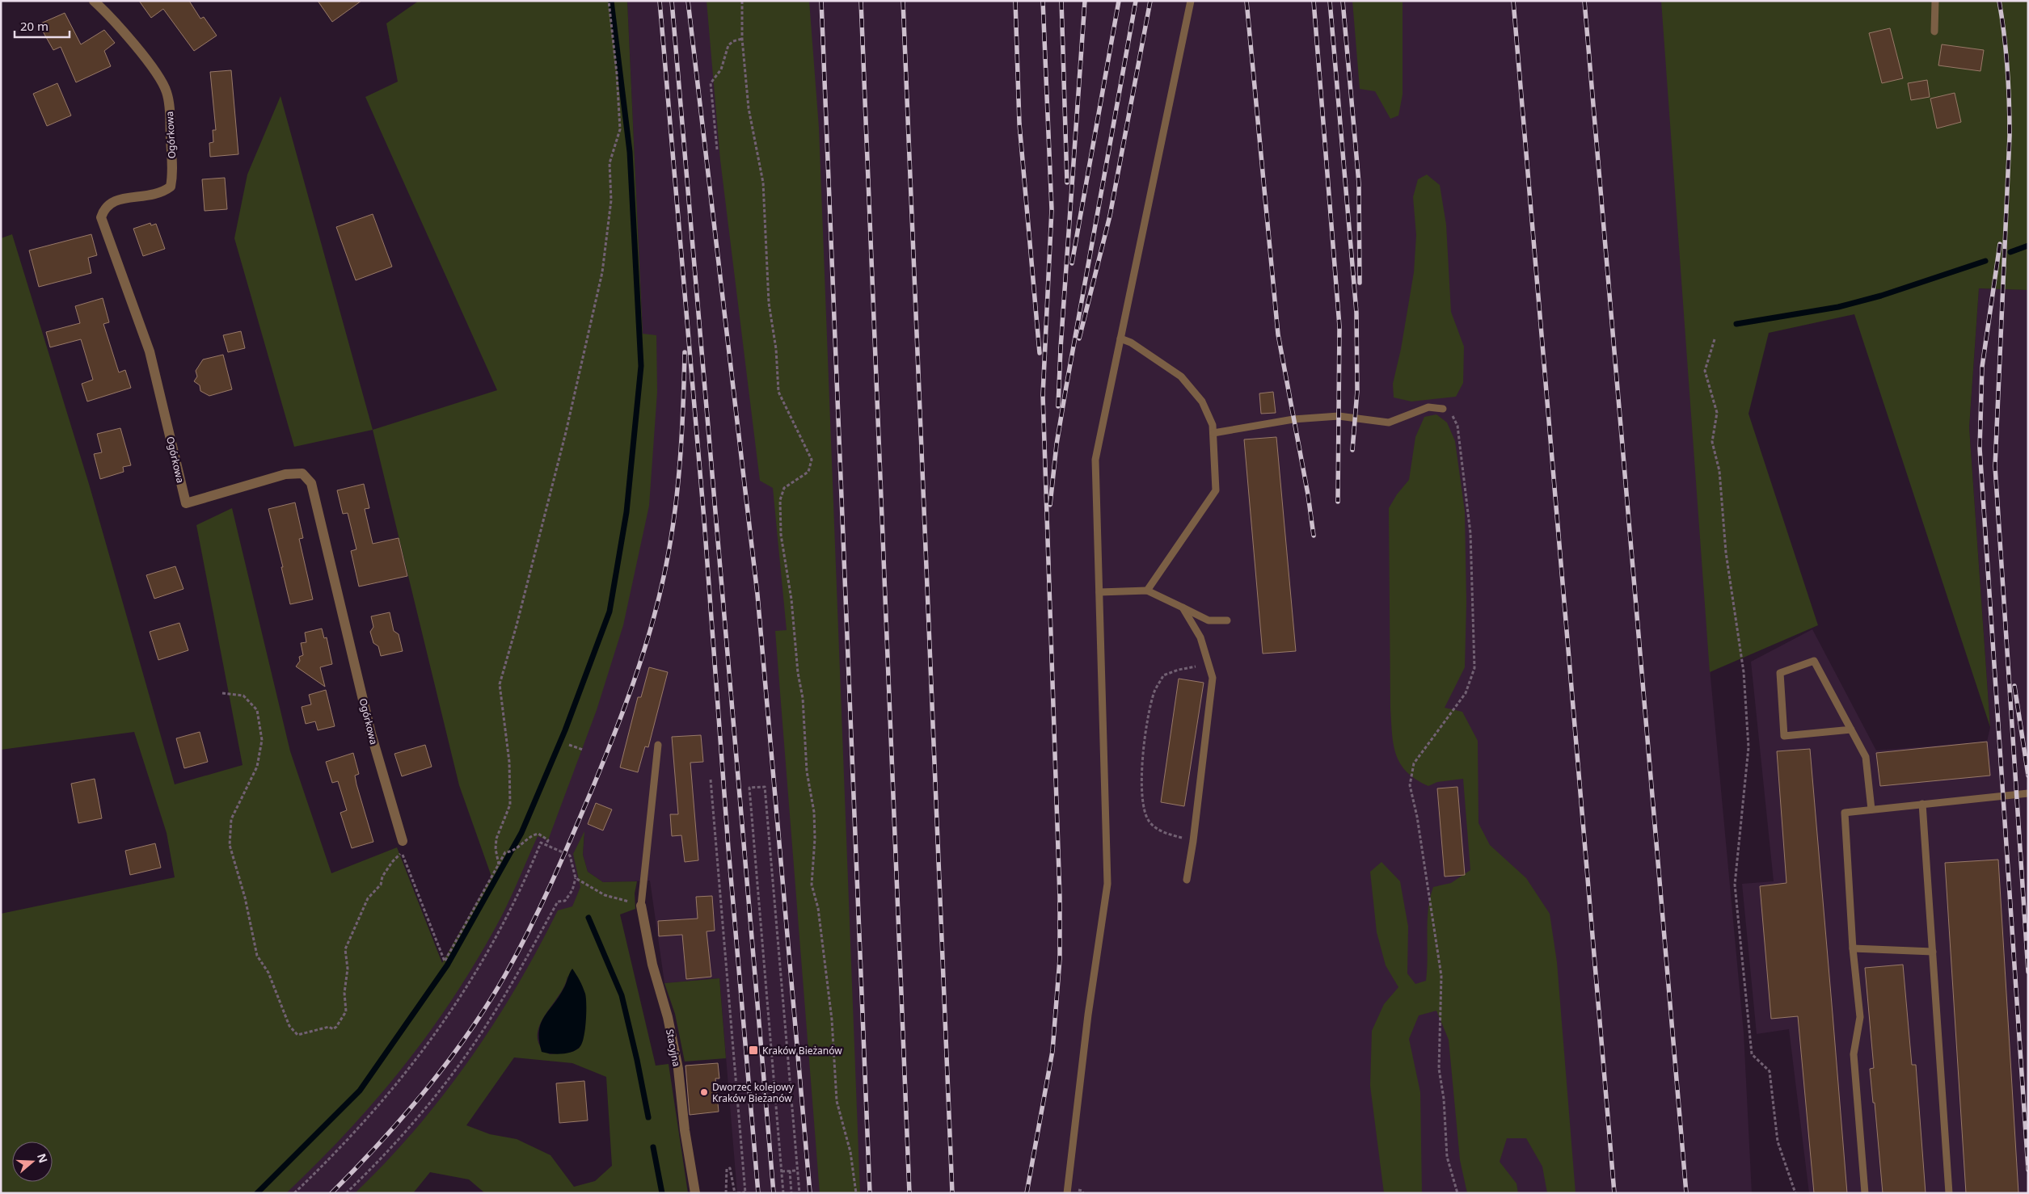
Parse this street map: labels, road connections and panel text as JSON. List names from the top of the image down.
{
  "streets": {
    "street": ["Ogórkowa", "Stacyjna"]
  },
  "places": {
    "transit": ["Kraków Bieżanów"],
    "other": ["Dworzec kolejowy Kraków Bieżanów"]
  },
  "scale_bar": "20 m",
  "north": "right"
}
